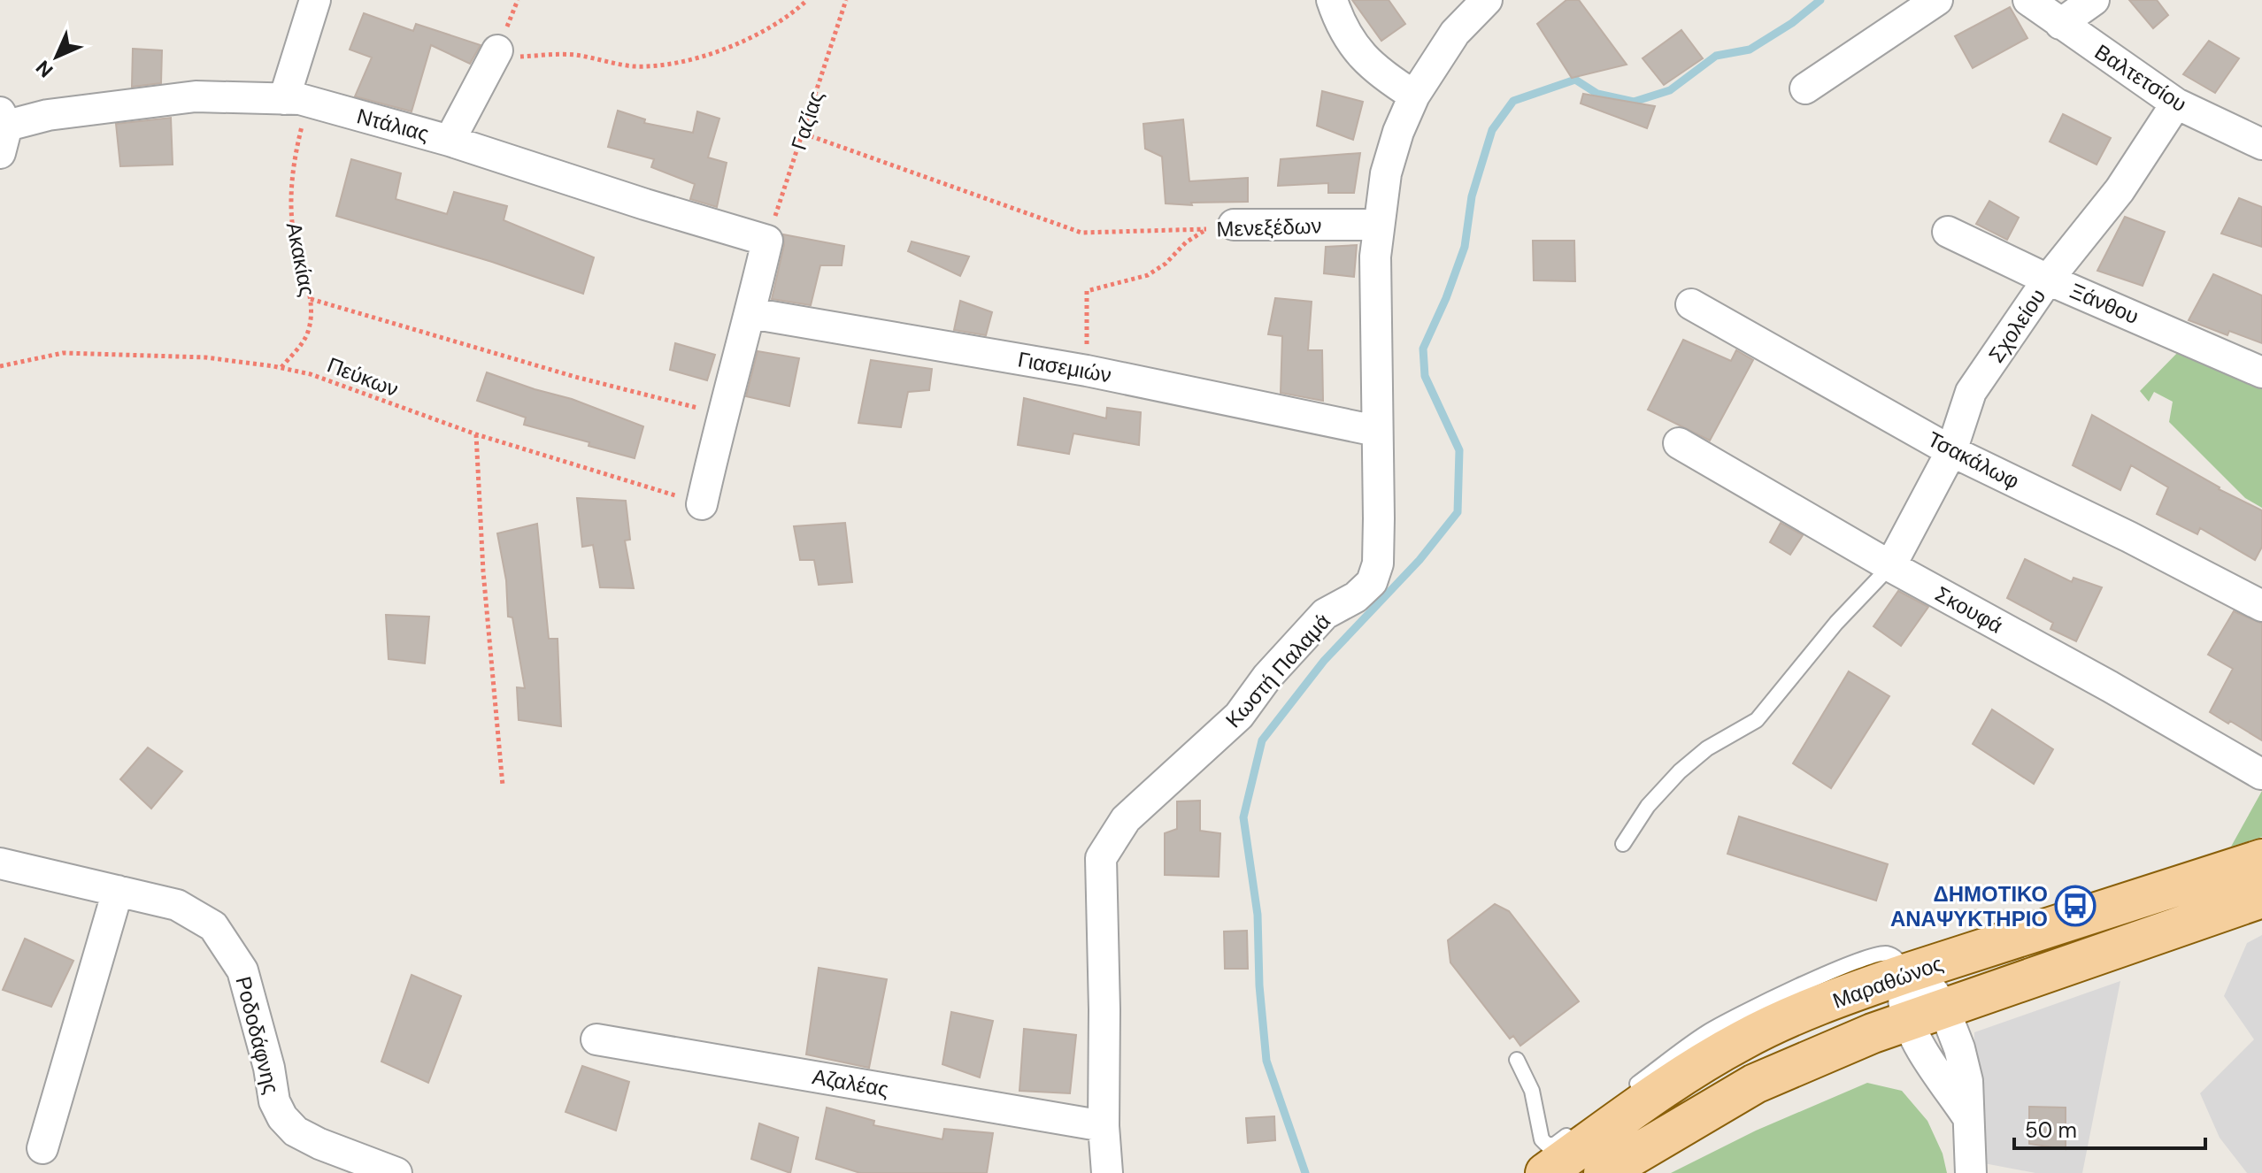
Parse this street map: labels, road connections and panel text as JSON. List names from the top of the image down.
{
  "streets": {
    "main road": ["Μαραθώνος"],
    "street": [
      "Βαλτετσίου",
      "Ντάλιας",
      "Μενεξέδων",
      "Ξάνθου",
      "Σχολείου",
      "Γιασεμιών",
      "Τσακάλωφ",
      "Σκουφά",
      "Κωστή Παλαμά",
      "Ροδοδάφνης",
      "Αζαλέας"
    ],
    "path": ["Γαζίας", "Ακακίας", "Πεύκων"]
  },
  "crossings": [
    ["Βαλτετσίου", "Σχολείου"],
    ["Γαζίας", "Ντάλιας"],
    ["Ντάλιας", "Ακακίας"],
    ["Μενεξέδων", "Γιασεμιών"],
    ["Μενεξέδων", "Κωστή Παλαμά"],
    ["Ακακίας", "Πεύκων"],
    ["Ξάνθου", "Σχολείου"],
    ["Σχολείου", "Τσακάλωφ"],
    ["Σχολείου", "Σκουφά"],
    ["Γιασεμιών", "Κωστή Παλαμά"],
    ["Κωστή Παλαμά", "Αζαλέας"]
  ],
  "places": {
    "bus stop": ["ΔΗΜΟΤΙΚΟ ΑΝΑΨΥΚΤΗΡΙΟ"]
  },
  "scale_bar": "50 m",
  "north": "bottom left"
}
